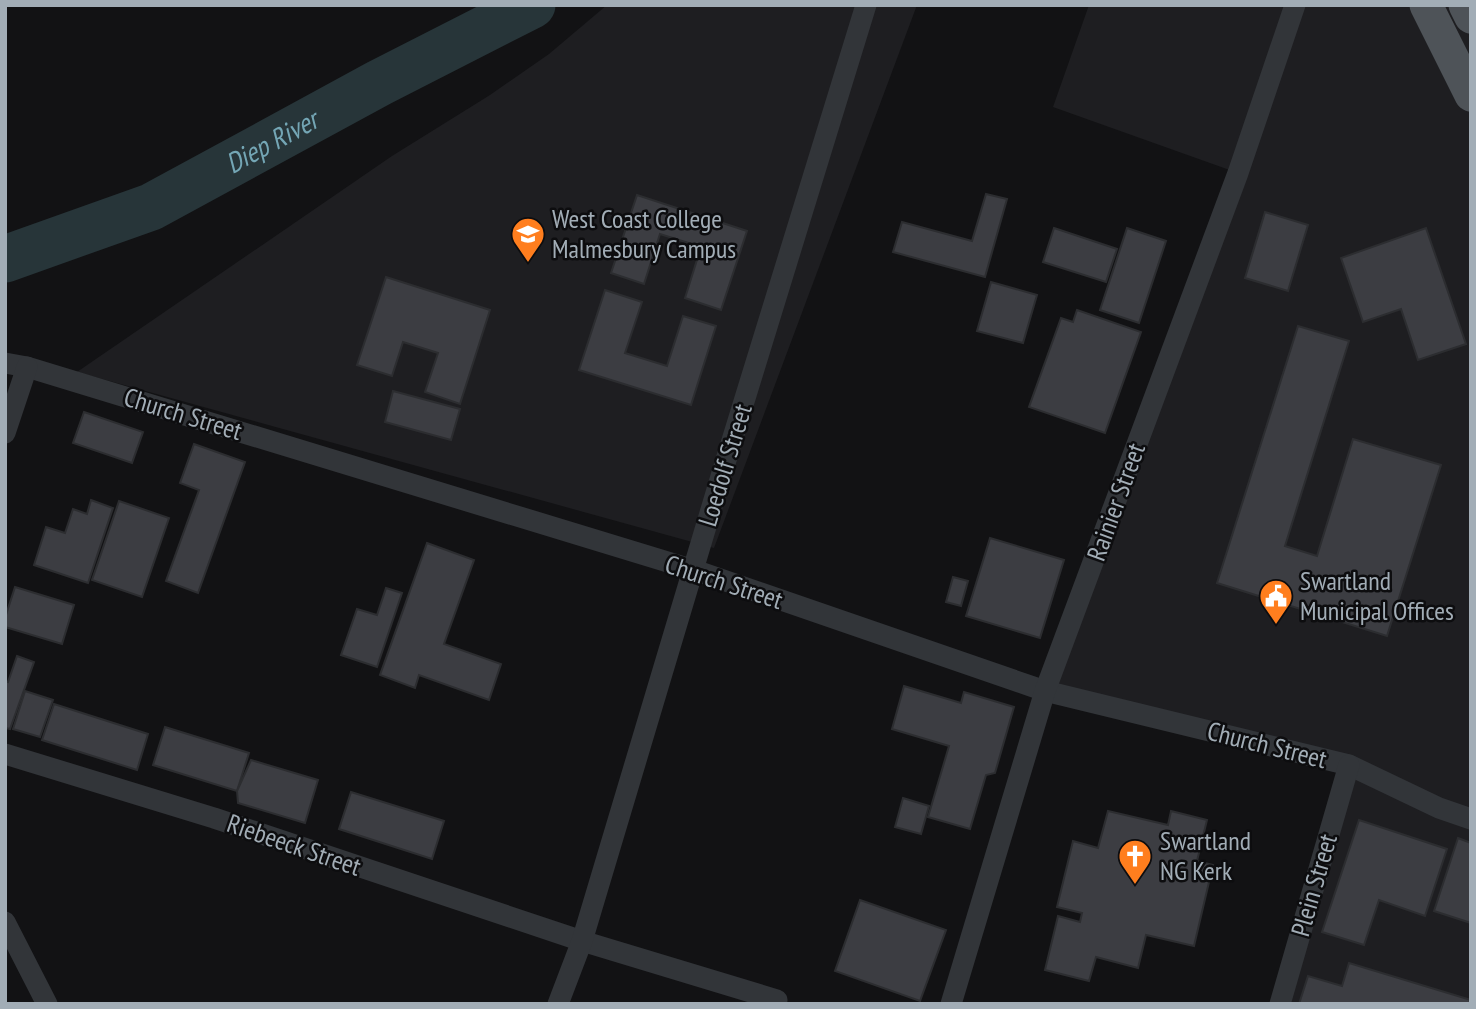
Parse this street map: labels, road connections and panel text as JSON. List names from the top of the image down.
{
  "streets": {
    "street": [
      "Church Street",
      "Loedolf Street",
      "Rainier Street",
      "Riebeeck Street",
      "Plein Street"
    ]
  },
  "crossings": [
    ["Church Street", "Loedolf Street"],
    ["Church Street", "Rainier Street"],
    ["Church Street", "Plein Street"],
    ["Loedolf Street", "Riebeeck Street"]
  ],
  "water": ["Diep River"],
  "places": {
    "school or university": ["West Coast College Malmesbury Campus"],
    "public building": ["Swartland Municipal Offices"],
    "church": ["Swartland NG Kerk"]
  }
}
